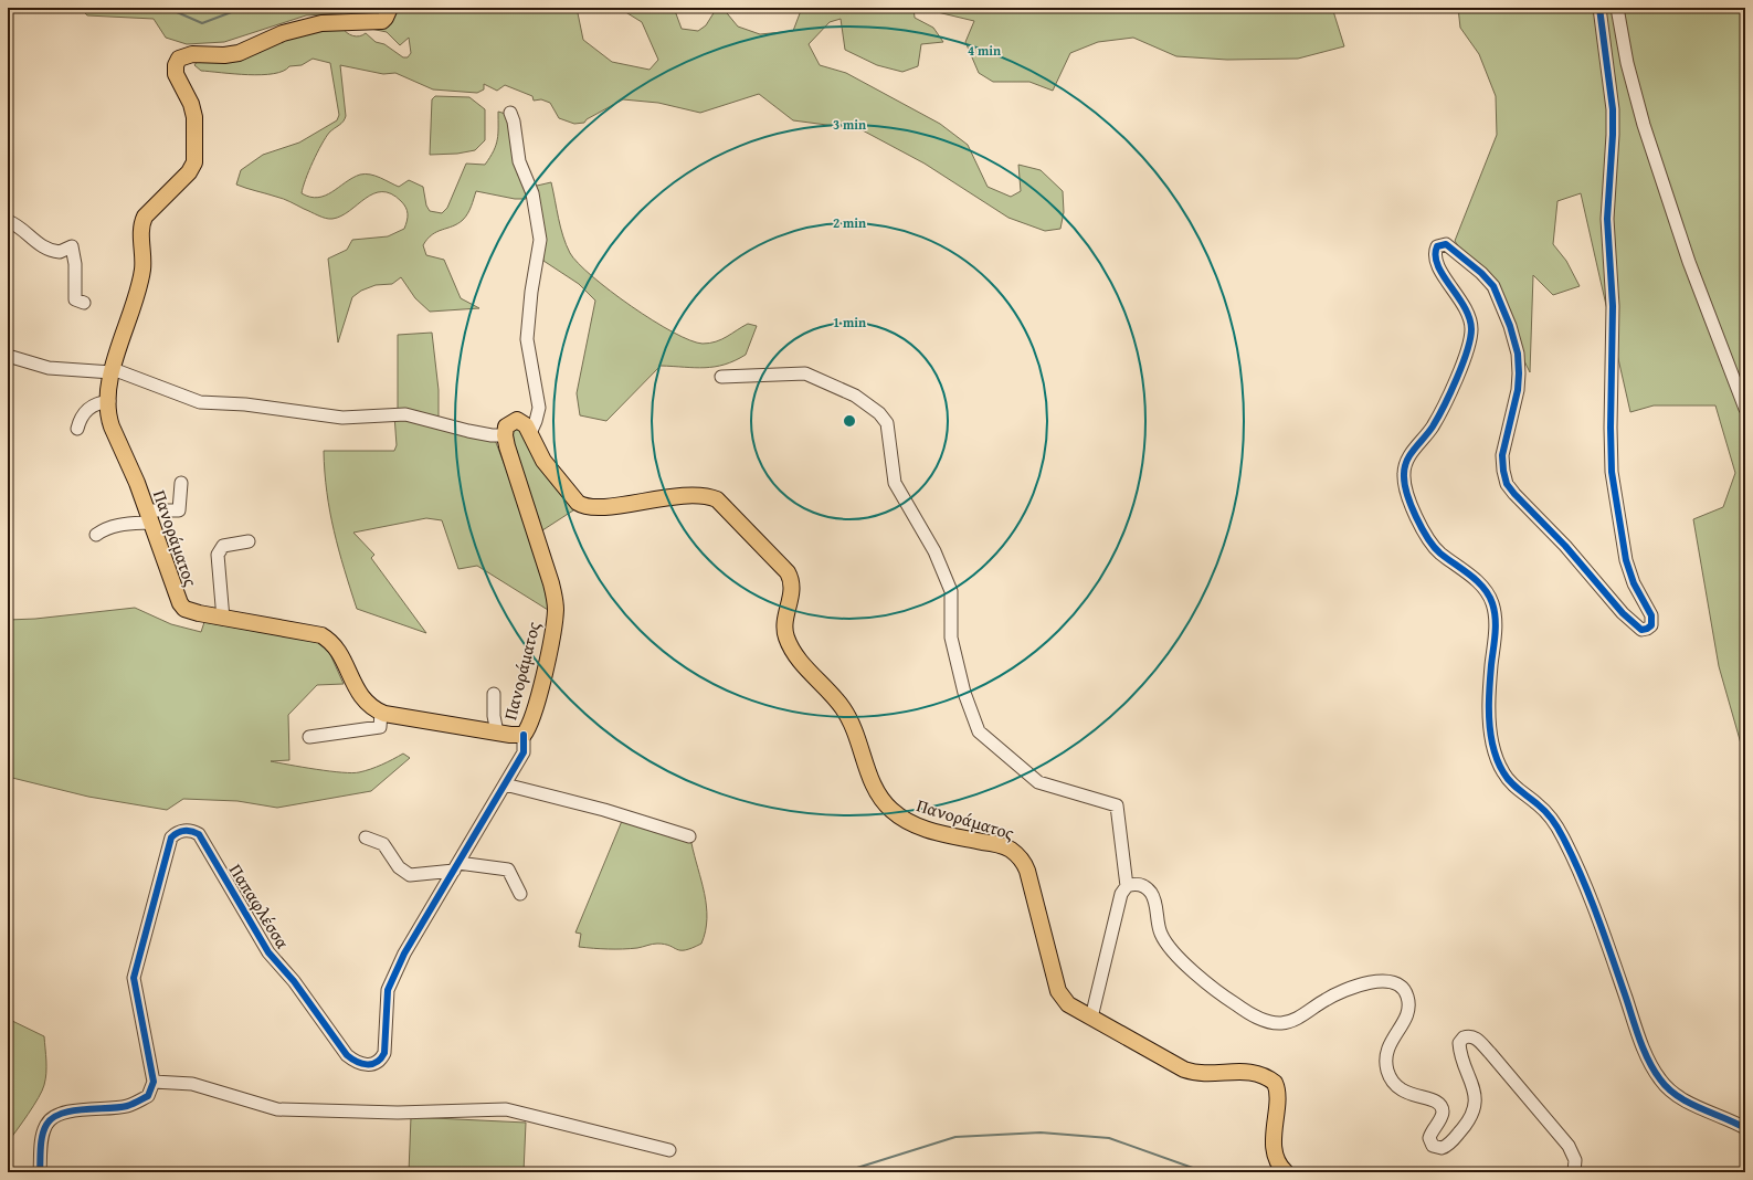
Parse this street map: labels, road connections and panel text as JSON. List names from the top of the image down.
{
  "streets": {
    "main road": ["Πανοράματος"],
    "street": ["Παπαφλέσσα"]
  },
  "crossings": [
    ["Πανοράματος", "Παπαφλέσσα"]
  ],
  "rings": [
    "4 min",
    "3 min",
    "2 min",
    "1 min"
  ]
}
